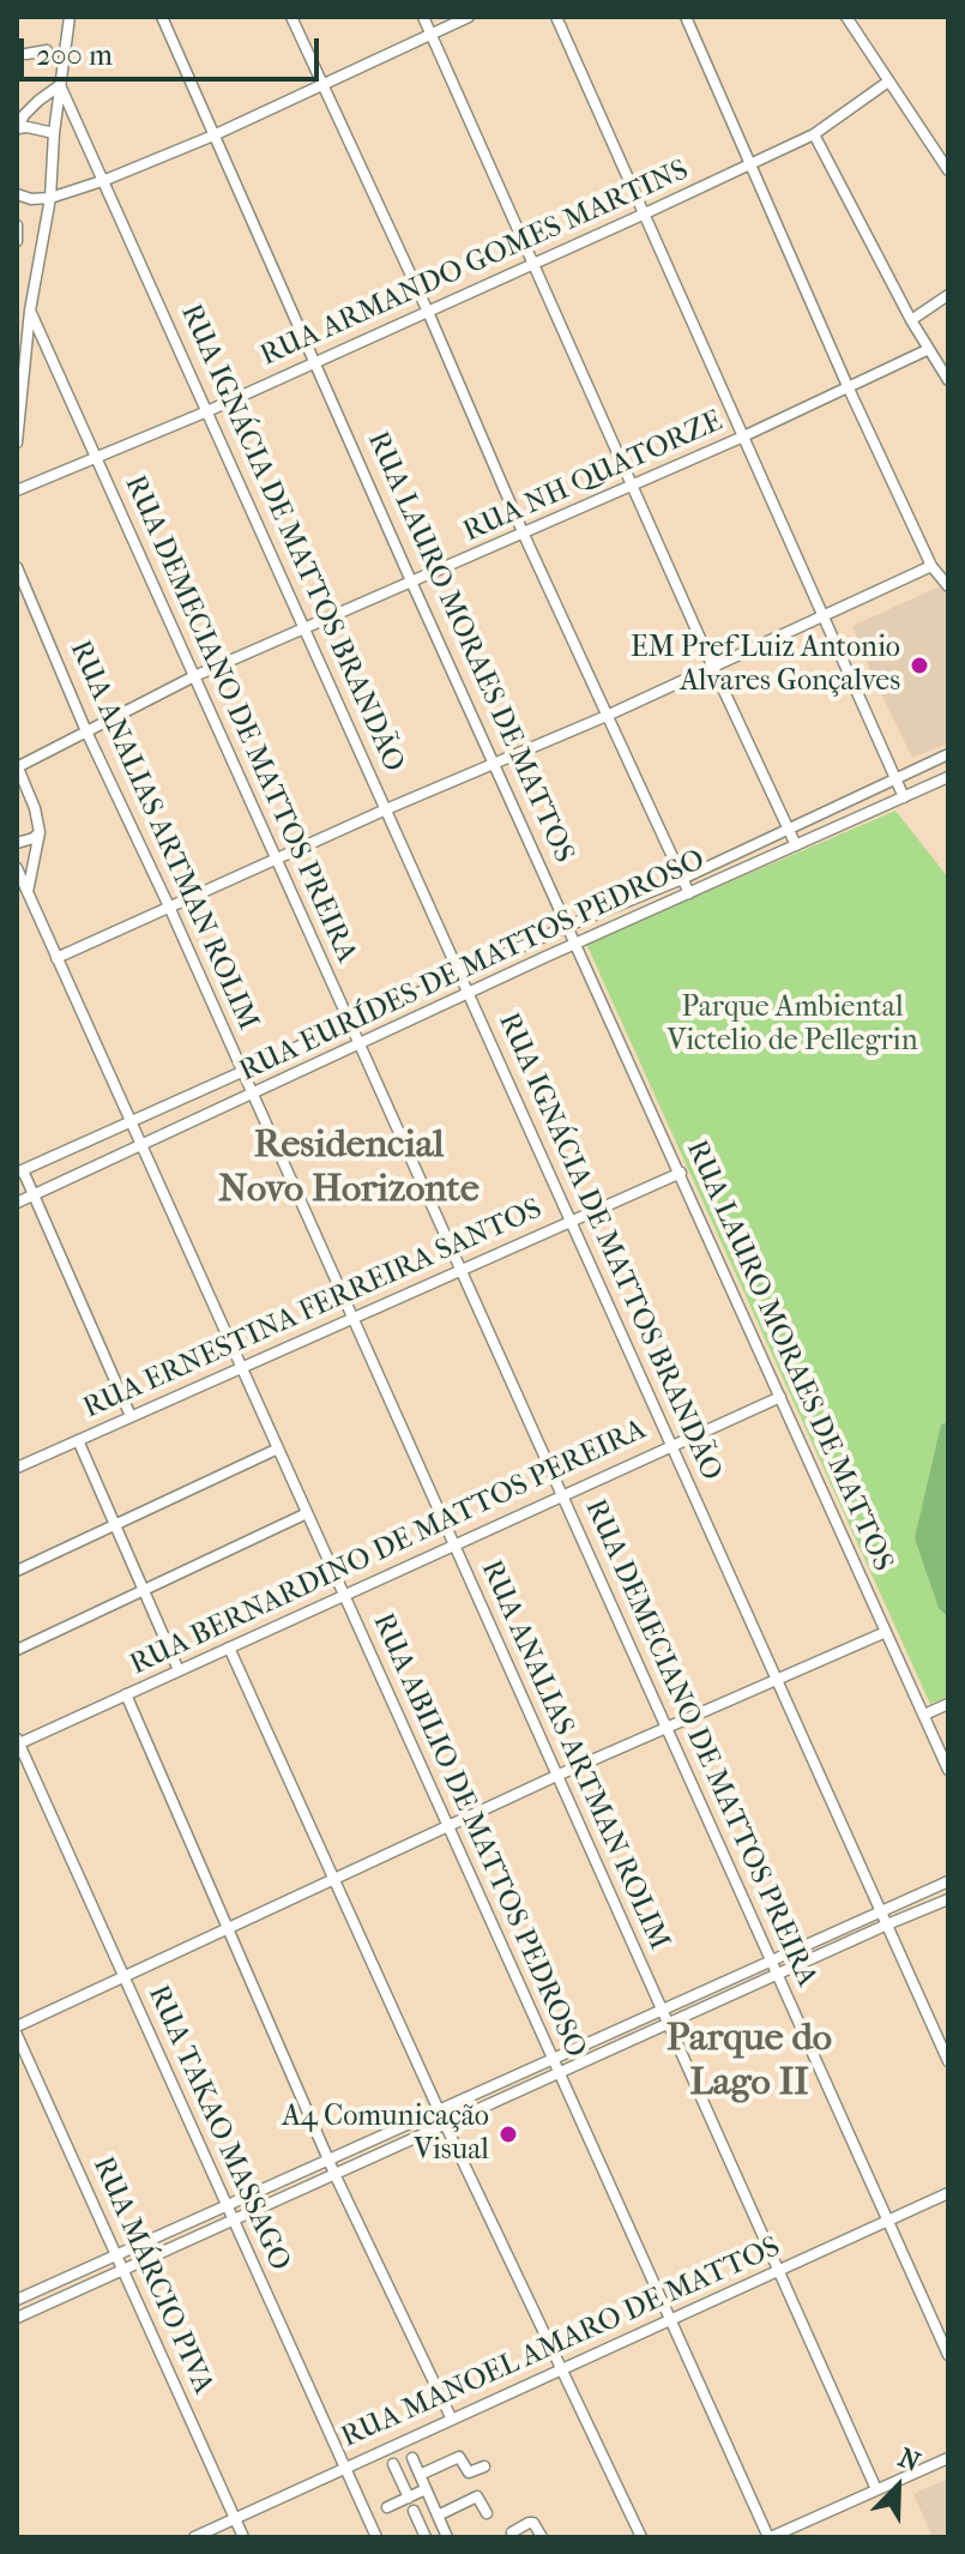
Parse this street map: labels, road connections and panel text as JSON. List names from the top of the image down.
{
  "streets": {
    "street": [
      "RUA ARMANDO GOMES MARTINS",
      "RUA NH QUATORZE",
      "RUA IGNÁCIA DE MATTOS BRANDÃO",
      "RUA LAURO MORAES DE MATTOS",
      "RUA DEMECIANO DE MATTOS PREIRA",
      "RUA ANALIAS ARTMAN ROLIM",
      "RUA EURÍDES DE MATTOS PEDROSO",
      "RUA ERNESTINA FERREIRA SANTOS",
      "RUA BERNARDINO DE MATTOS PEREIRA",
      "RUA ABILIO DE MATTOS PEDROSO",
      "RUA TAKAO MASSAGO",
      "RUA MÁRCIO PIVA",
      "RUA MANOEL AMARO DE MATTOS"
    ]
  },
  "crossings": [
    ["RUA ARMANDO GOMES MARTINS", "RUA IGNÁCIA DE MATTOS BRANDÃO"],
    ["RUA ARMANDO GOMES MARTINS", "RUA LAURO MORAES DE MATTOS"],
    ["RUA ARMANDO GOMES MARTINS", "RUA DEMECIANO DE MATTOS PREIRA"],
    ["RUA NH QUATORZE", "RUA IGNÁCIA DE MATTOS BRANDÃO"],
    ["RUA NH QUATORZE", "RUA LAURO MORAES DE MATTOS"],
    ["RUA NH QUATORZE", "RUA DEMECIANO DE MATTOS PREIRA"],
    ["RUA NH QUATORZE", "RUA ANALIAS ARTMAN ROLIM"],
    ["RUA IGNÁCIA DE MATTOS BRANDÃO", "RUA EURÍDES DE MATTOS PEDROSO"],
    ["RUA IGNÁCIA DE MATTOS BRANDÃO", "RUA ERNESTINA FERREIRA SANTOS"],
    ["RUA IGNÁCIA DE MATTOS BRANDÃO", "RUA BERNARDINO DE MATTOS PEREIRA"],
    ["RUA LAURO MORAES DE MATTOS", "RUA EURÍDES DE MATTOS PEDROSO"],
    ["RUA LAURO MORAES DE MATTOS", "RUA ERNESTINA FERREIRA SANTOS"],
    ["RUA LAURO MORAES DE MATTOS", "RUA BERNARDINO DE MATTOS PEREIRA"],
    ["RUA DEMECIANO DE MATTOS PREIRA", "RUA EURÍDES DE MATTOS PEDROSO"],
    ["RUA DEMECIANO DE MATTOS PREIRA", "RUA ERNESTINA FERREIRA SANTOS"],
    ["RUA DEMECIANO DE MATTOS PREIRA", "RUA BERNARDINO DE MATTOS PEREIRA"],
    ["RUA DEMECIANO DE MATTOS PREIRA", "RUA MANOEL AMARO DE MATTOS"],
    ["RUA ANALIAS ARTMAN ROLIM", "RUA EURÍDES DE MATTOS PEDROSO"],
    ["RUA ANALIAS ARTMAN ROLIM", "RUA ERNESTINA FERREIRA SANTOS"],
    ["RUA ANALIAS ARTMAN ROLIM", "RUA BERNARDINO DE MATTOS PEREIRA"],
    ["RUA ANALIAS ARTMAN ROLIM", "RUA MANOEL AMARO DE MATTOS"],
    ["RUA EURÍDES DE MATTOS PEDROSO", "RUA ABILIO DE MATTOS PEDROSO"],
    ["RUA ERNESTINA FERREIRA SANTOS", "RUA ABILIO DE MATTOS PEDROSO"],
    ["RUA BERNARDINO DE MATTOS PEREIRA", "RUA ABILIO DE MATTOS PEDROSO"],
    ["RUA BERNARDINO DE MATTOS PEREIRA", "RUA TAKAO MASSAGO"],
    ["RUA ABILIO DE MATTOS PEDROSO", "RUA MANOEL AMARO DE MATTOS"],
    ["RUA TAKAO MASSAGO", "RUA MANOEL AMARO DE MATTOS"],
    ["RUA MÁRCIO PIVA", "RUA MANOEL AMARO DE MATTOS"]
  ],
  "districts": ["Residencial Novo Horizonte", "Parque do Lago II"],
  "parks": ["Parque Ambiental Victelio de Pellegrin"],
  "places": ["EM Pref Luiz Antonio Alvares Gonçalves", "A4 Comunicação Visual"],
  "scale_bar": "200 m",
  "north": "top right"
}
